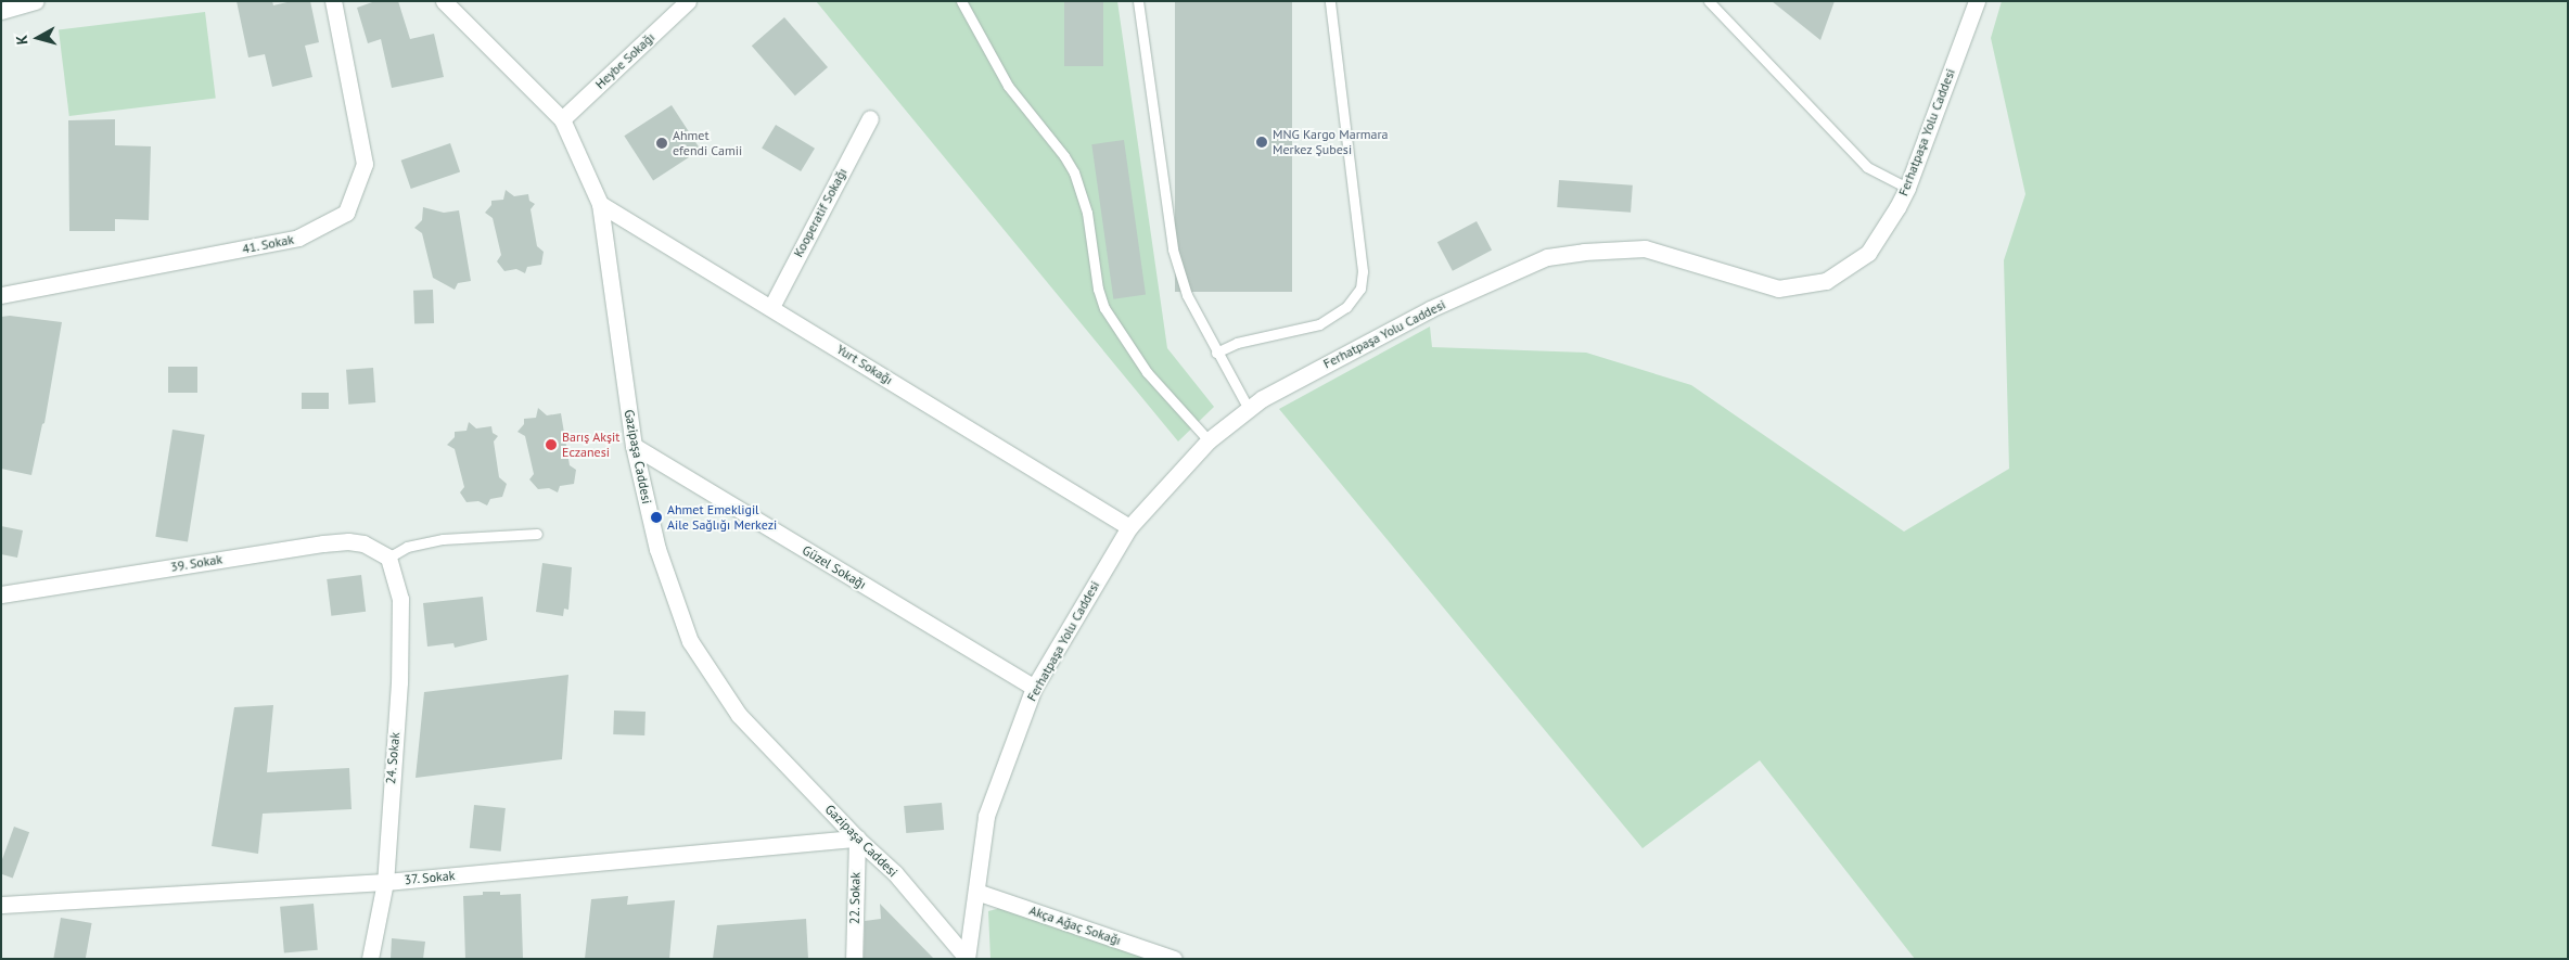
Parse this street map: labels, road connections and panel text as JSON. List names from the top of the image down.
{
  "streets": {
    "street": [
      "Heybe Sokağı",
      "Ferhatpaşa Yolu Caddesi",
      "Kooperatif Sokağı",
      "41. Sokak",
      "Yurt Sokağı",
      "Gazipaşa Caddesi",
      "39. Sokak",
      "Güzel Sokağı",
      "24. Sokak",
      "37. Sokak",
      "22. Sokak",
      "Akça Ağaç Sokağı"
    ]
  },
  "crossings": [
    ["Heybe Sokağı", "Gazipaşa Caddesi"],
    ["Ferhatpaşa Yolu Caddesi", "Yurt Sokağı"],
    ["Ferhatpaşa Yolu Caddesi", "Gazipaşa Caddesi"],
    ["Ferhatpaşa Yolu Caddesi", "Güzel Sokağı"],
    ["Ferhatpaşa Yolu Caddesi", "Akça Ağaç Sokağı"],
    ["Kooperatif Sokağı", "Yurt Sokağı"],
    ["Yurt Sokağı", "Gazipaşa Caddesi"],
    ["Gazipaşa Caddesi", "Güzel Sokağı"],
    ["Gazipaşa Caddesi", "37. Sokak"],
    ["Gazipaşa Caddesi", "22. Sokak"],
    ["39. Sokak", "24. Sokak"],
    ["24. Sokak", "37. Sokak"],
    ["37. Sokak", "22. Sokak"]
  ],
  "places": [
    "MNG Kargo Marmara Merkez Şubesi",
    "Ahmet efendi Camii",
    "Barış Akşit Eczanesi",
    "Ahmet Emekligil Aile Sağlığı Merkezi"
  ],
  "north": "left"
}
